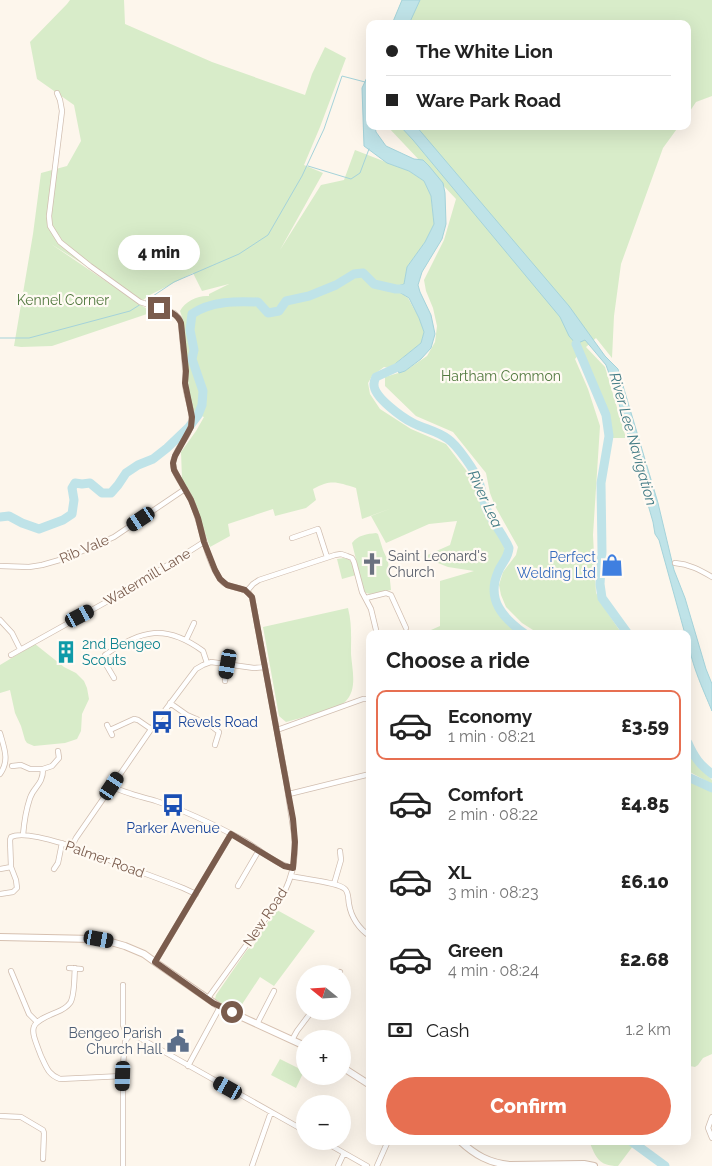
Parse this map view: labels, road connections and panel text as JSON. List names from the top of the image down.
{
  "streets": {
    "street": [
      "Rib Vale",
      "Watermill Lane",
      "Palmer Road",
      "New Road"
    ]
  },
  "water": ["River Lee Navigation", "River Lea"],
  "parks": ["Kennel Corner", "Hartham Common"],
  "places": {
    "church": ["Saint Leonard's Church"],
    "shop": ["Perfect Welding Ltd"],
    "building": ["2nd Bengeo Scouts"],
    "bus stop": ["Revels Road", "Parker Avenue"],
    "public building": ["Bengeo Parish Church Hall"]
  },
  "north": "left",
  "page": {
    "banner": ["The White Lion", "Ware Park Road"],
    "bubble": "4 min",
    "heading": "Choose a ride",
    "list": [
      {
        "name": "Economy",
        "note": "1 min · 08:21",
        "value": "£3.59"
      },
      {
        "name": "Comfort",
        "note": "2 min · 08:22",
        "value": "£4.85"
      },
      {
        "name": "XL",
        "note": "3 min · 08:23",
        "value": "£6.10"
      },
      {
        "name": "Green",
        "note": "4 min · 08:24",
        "value": "£2.68"
      }
    ],
    "map_buttons": ["+", "−"],
    "pay": ["Cash", "1.2 km"],
    "buttons": "Confirm"
  }
}
